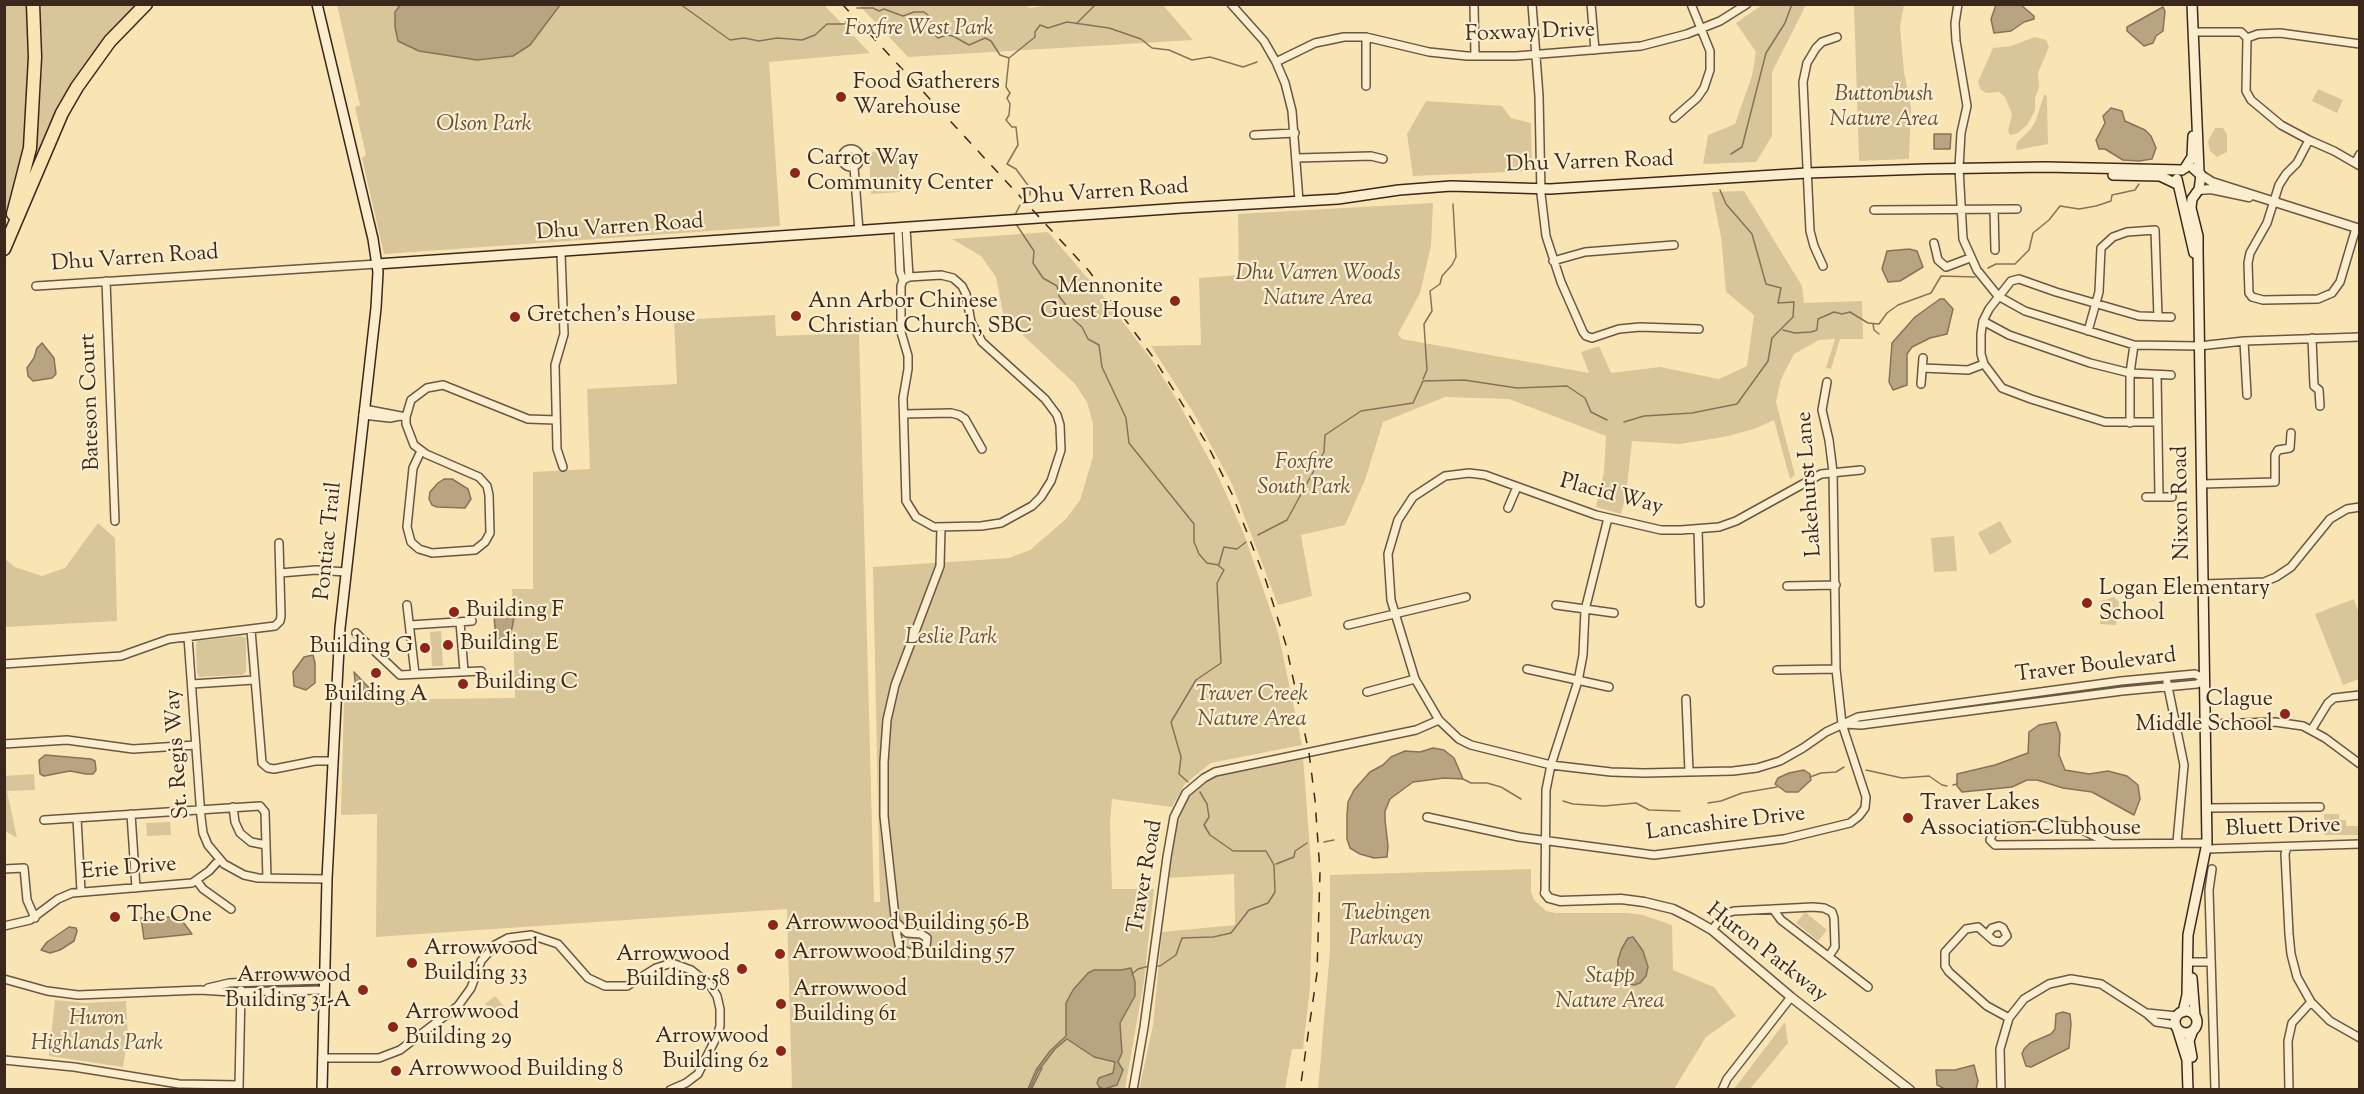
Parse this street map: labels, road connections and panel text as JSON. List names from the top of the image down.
{
  "streets": {
    "main road": ["Dhu Varren Road", "Nixon Road", "Pontiac Trail"],
    "street": [
      "Foxway Drive",
      "Bateson Court",
      "Lakehurst Lane",
      "Placid Way",
      "Traver Boulevard",
      "St. Regis Way",
      "Lancashire Drive",
      "Bluett Drive",
      "Erie Drive",
      "Traver Road",
      "Huron Parkway"
    ]
  },
  "crossings": [
    ["Dhu Varren Road", "Bateson Court"],
    ["Dhu Varren Road", "Nixon Road"],
    ["Dhu Varren Road", "Pontiac Trail"],
    ["Lakehurst Lane", "Placid Way"],
    ["Lakehurst Lane", "Traver Boulevard"],
    ["Lakehurst Lane", "Lancashire Drive"],
    ["Placid Way", "Traver Boulevard"],
    ["Placid Way", "Traver Road"],
    ["Nixon Road", "Traver Boulevard"],
    ["Nixon Road", "Bluett Drive"],
    ["Pontiac Trail", "St. Regis Way"],
    ["Traver Boulevard", "Lancashire Drive"],
    ["Traver Boulevard", "Traver Road"],
    ["St. Regis Way", "Erie Drive"]
  ],
  "parks": [
    "Foxfire West Park",
    "Buttonbush Nature Area",
    "Olson Park",
    "Dhu Varren Woods Nature Area",
    "Foxfire South Park",
    "Leslie Park",
    "Traver Creek Nature Area",
    "Tuebingen Parkway",
    "Stapp Nature Area",
    "Huron Highlands Park"
  ],
  "places": [
    "Food Gatherers Warehouse",
    "Carrot Way Community Center",
    "Mennonite Guest House",
    "Ann Arbor Chinese Christian Church, SBC",
    "Gretchen's House",
    "Logan Elementary School",
    "Building F",
    "Building E",
    "Building G",
    "Building A",
    "Building C",
    "Clague Middle School",
    "Traver Lakes Association Clubhouse",
    "The One",
    "Arrowwood Building 56-B",
    "Arrowwood Building 57",
    "Arrowwood Building 33",
    "Arrowwood Building 58",
    "Arrowwood Building 31-A",
    "Arrowwood Building 61",
    "Arrowwood Building 29",
    "Arrowwood Building 62",
    "Arrowwood Building 8"
  ]
}
